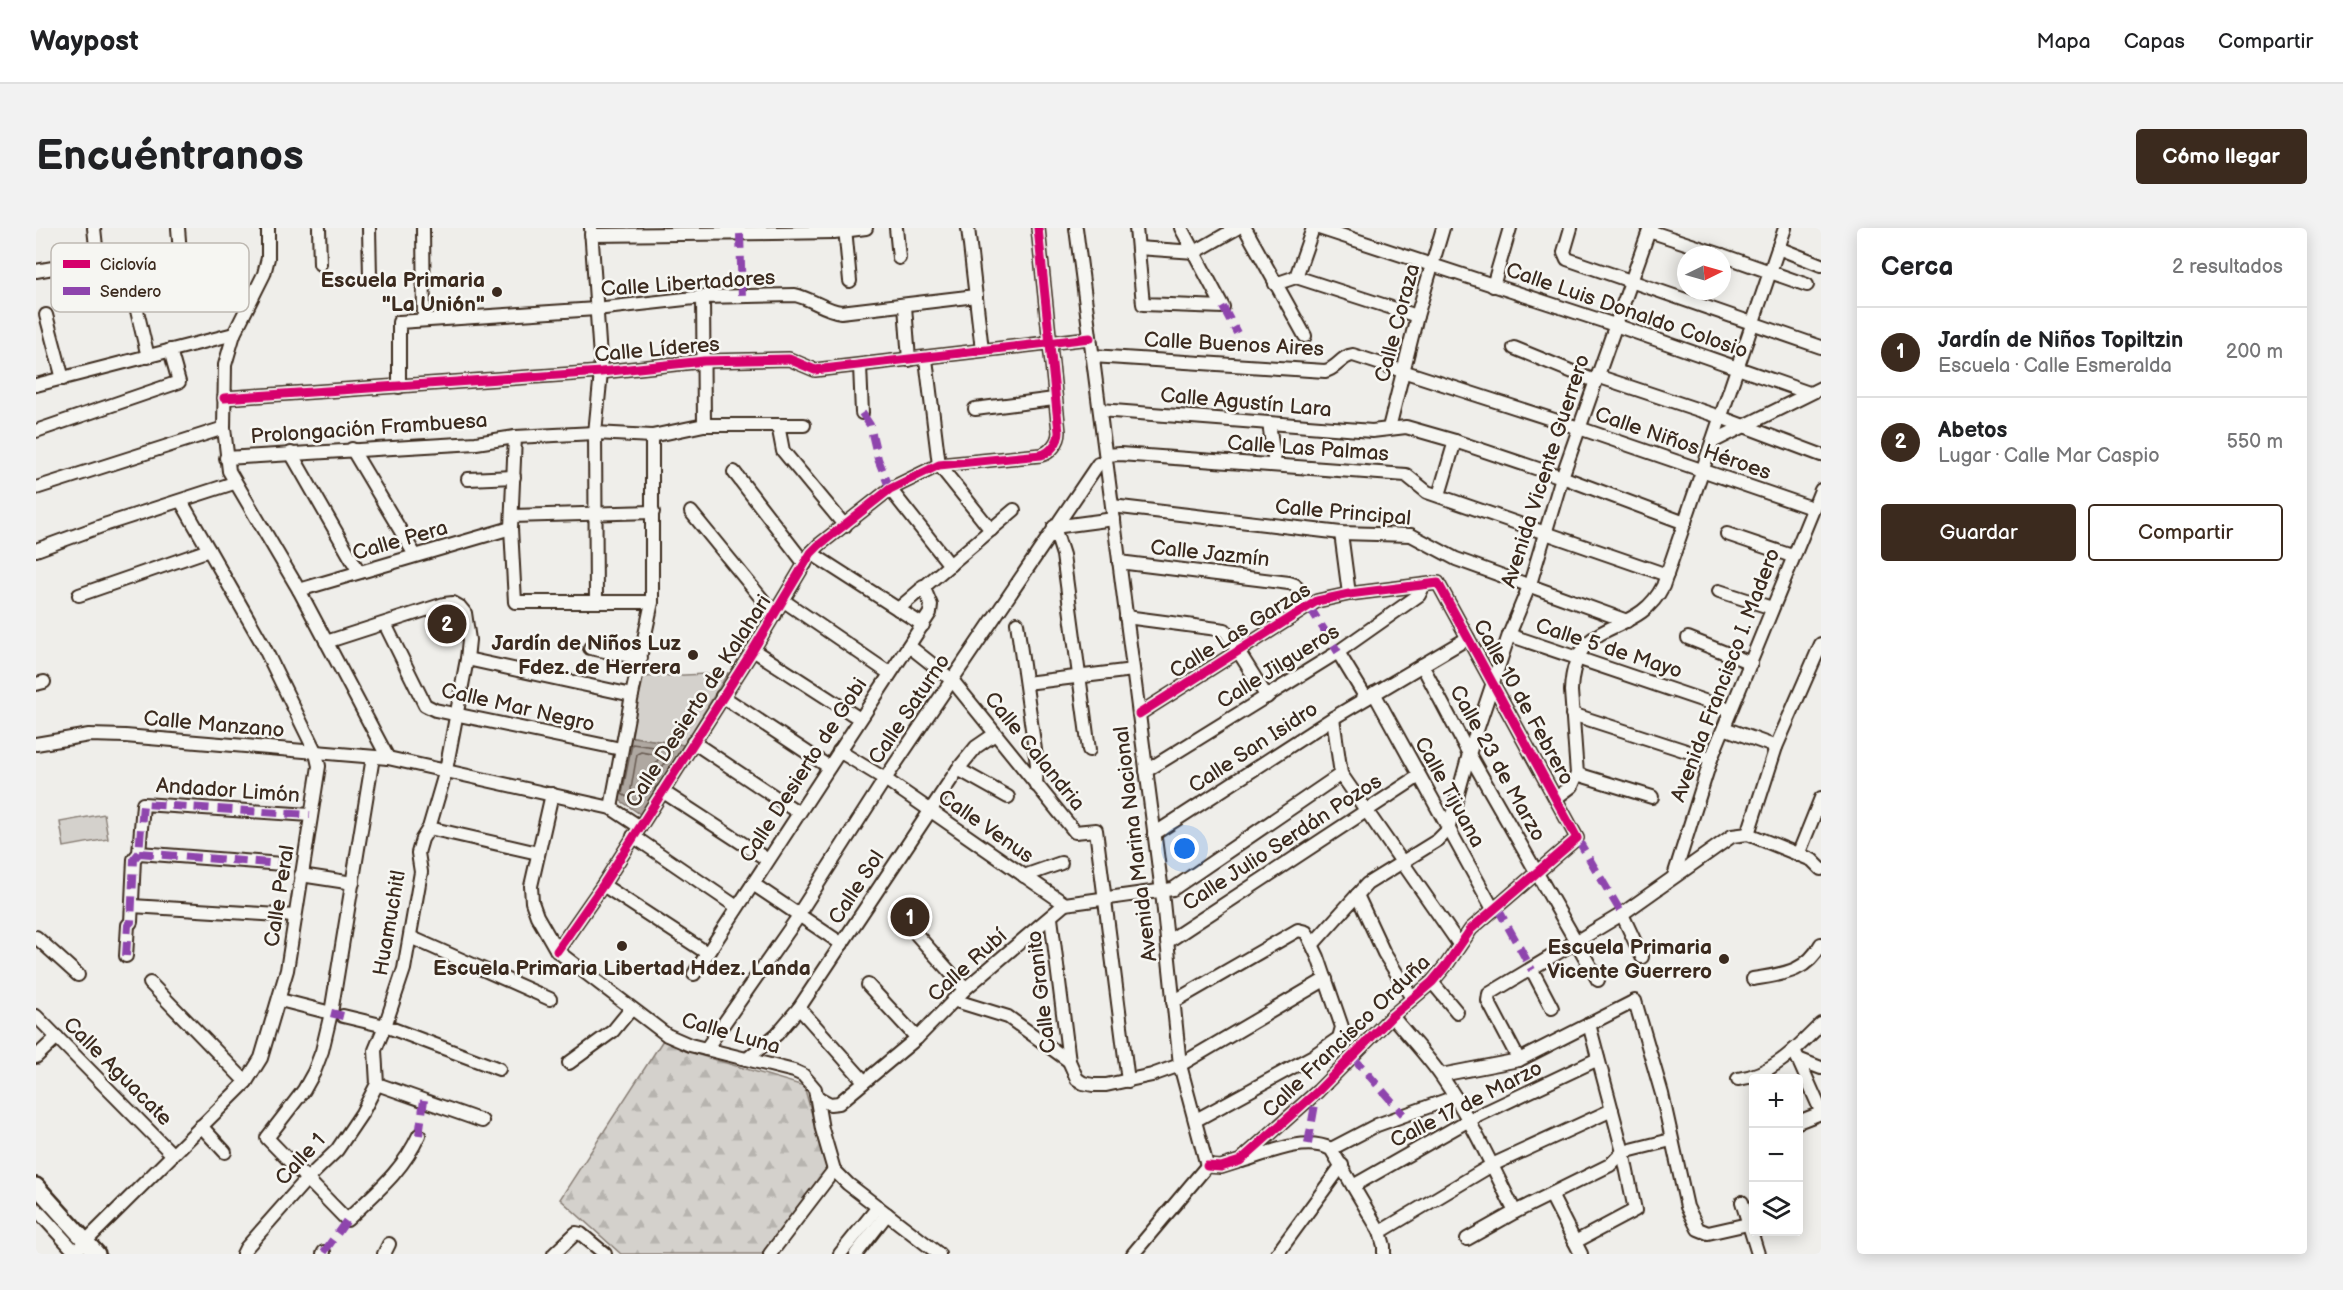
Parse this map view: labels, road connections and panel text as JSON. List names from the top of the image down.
{
  "streets": {
    "street": [
      "Calle Libertadores",
      "Calle Luis Donaldo Colosio",
      "Calle Coraza",
      "Calle Buenos Aires",
      "Calle Líderes",
      "Calle Agustín Lara",
      "Prolongación Frambuesa",
      "Calle Niños Héroes",
      "Calle Las Palmas",
      "Avenida Vicente Guerrero",
      "Calle Principal",
      "Calle Pera",
      "Calle Jazmín",
      "Calle Las Garzas",
      "Calle 5 de Mayo",
      "Calle Jilgueros",
      "Avenida Francisco I. Madero",
      "Calle Desierto de Kalahari",
      "Calle 10 de Febrero",
      "Calle Mar Negro",
      "Calle Saturno",
      "Calle Manzano",
      "Calle San Isidro",
      "Calle Calandria",
      "Calle 23 de Marzo",
      "Calle Desierto de Gobi",
      "Andador Limón",
      "Calle Tijuana",
      "Calle Venus",
      "Calle Julio Serdán Pozos",
      "Avenida Marina Nacional",
      "Calle Sol",
      "Calle Peral",
      "Huamuchitl",
      "Calle Rubí",
      "Calle Granito",
      "Calle Luna",
      "Calle Francisco Orduña",
      "Calle Aguacate",
      "Calle 17 de Marzo",
      "Calle 1"
    ]
  },
  "crossings": [
    ["Calle Libertadores", "Calle Líderes"],
    ["Calle Luis Donaldo Colosio", "Calle Coraza"],
    ["Calle Luis Donaldo Colosio", "Avenida Vicente Guerrero"],
    ["Calle Coraza", "Calle Buenos Aires"],
    ["Calle Coraza", "Calle Agustín Lara"],
    ["Calle Coraza", "Calle Niños Héroes"],
    ["Calle Buenos Aires", "Calle Niños Héroes"],
    ["Calle Buenos Aires", "Avenida Marina Nacional"],
    ["Calle Líderes", "Avenida Marina Nacional"],
    ["Calle Agustín Lara", "Avenida Vicente Guerrero"],
    ["Calle Agustín Lara", "Avenida Marina Nacional"],
    ["Calle Niños Héroes", "Avenida Vicente Guerrero"],
    ["Calle Niños Héroes", "Avenida Francisco I. Madero"],
    ["Calle Las Palmas", "Avenida Vicente Guerrero"],
    ["Calle Las Palmas", "Calle Saturno"],
    ["Calle Las Palmas", "Avenida Marina Nacional"],
    ["Avenida Vicente Guerrero", "Calle Principal"],
    ["Avenida Vicente Guerrero", "Calle 5 de Mayo"],
    ["Avenida Vicente Guerrero", "Calle 10 de Febrero"],
    ["Avenida Vicente Guerrero", "Calle 23 de Marzo"],
    ["Avenida Vicente Guerrero", "Calle Tijuana"],
    ["Calle Principal", "Calle Saturno"],
    ["Calle Principal", "Avenida Marina Nacional"],
    ["Calle Jazmín", "Calle Las Garzas"],
    ["Calle Jazmín", "Avenida Marina Nacional"],
    ["Calle Las Garzas", "Calle Jilgueros"],
    ["Calle Las Garzas", "Calle 10 de Febrero"],
    ["Calle Las Garzas", "Avenida Marina Nacional"],
    ["Calle 5 de Mayo", "Avenida Francisco I. Madero"],
    ["Calle Jilgueros", "Calle Tijuana"],
    ["Calle Jilgueros", "Avenida Marina Nacional"],
    ["Calle Desierto de Kalahari", "Calle Luna"],
    ["Calle 10 de Febrero", "Calle San Isidro"],
    ["Calle 10 de Febrero", "Calle Francisco Orduña"],
    ["Calle Mar Negro", "Huamuchitl"],
    ["Calle Saturno", "Calle Calandria"],
    ["Calle Saturno", "Calle Venus"],
    ["Calle Saturno", "Avenida Marina Nacional"],
    ["Calle Saturno", "Calle Luna"],
    ["Calle Manzano", "Calle Peral"],
    ["Calle Manzano", "Huamuchitl"],
    ["Calle San Isidro", "Calle 23 de Marzo"],
    ["Calle San Isidro", "Calle Tijuana"],
    ["Calle San Isidro", "Avenida Marina Nacional"],
    ["Calle Calandria", "Calle Desierto de Gobi"],
    ["Calle Calandria", "Calle Sol"],
    ["Calle 23 de Marzo", "Calle Francisco Orduña"],
    ["Calle Desierto de Gobi", "Calle Venus"],
    ["Andador Limón", "Calle Peral"],
    ["Calle Tijuana", "Calle Julio Serdán Pozos"],
    ["Calle Tijuana", "Calle Francisco Orduña"],
    ["Calle Venus", "Calle Sol"],
    ["Calle Venus", "Calle Rubí"],
    ["Calle Julio Serdán Pozos", "Avenida Marina Nacional"],
    ["Calle Sol", "Calle Luna"],
    ["Calle Peral", "Calle Aguacate"],
    ["Huamuchitl", "Calle 1"],
    ["Calle Rubí", "Calle Granito"],
    ["Calle Rubí", "Calle Luna"]
  ],
  "places": [
    "Escuela Primaria \"La Unión\"",
    "Jardín de Niños Luz Fdez. de Herrera",
    "Escuela Primaria Libertad Hdez. Landa",
    "Escuela Primaria Vicente Guerrero"
  ],
  "legend": ["Ciclovía", "Sendero"],
  "north": "right",
  "page": {
    "header": "Waypost",
    "nav": ["Mapa", "Capas", "Compartir"],
    "buttons": [
      "Cómo llegar",
      ["Guardar", "Compartir"]
    ],
    "title": "Encuéntranos",
    "heading": ["Cerca", "2 resultados"],
    "list": [
      {
        "mark": "1",
        "name": "Jardín de Niños Topiltzin",
        "note": "Escuela · Calle Esmeralda",
        "value": "200 m"
      },
      {
        "mark": "2",
        "name": "Abetos",
        "note": "Lugar · Calle Mar Caspio",
        "value": "550 m"
      }
    ],
    "pins": ["2", "1"],
    "map_buttons": ["+", "−"]
  }
}
